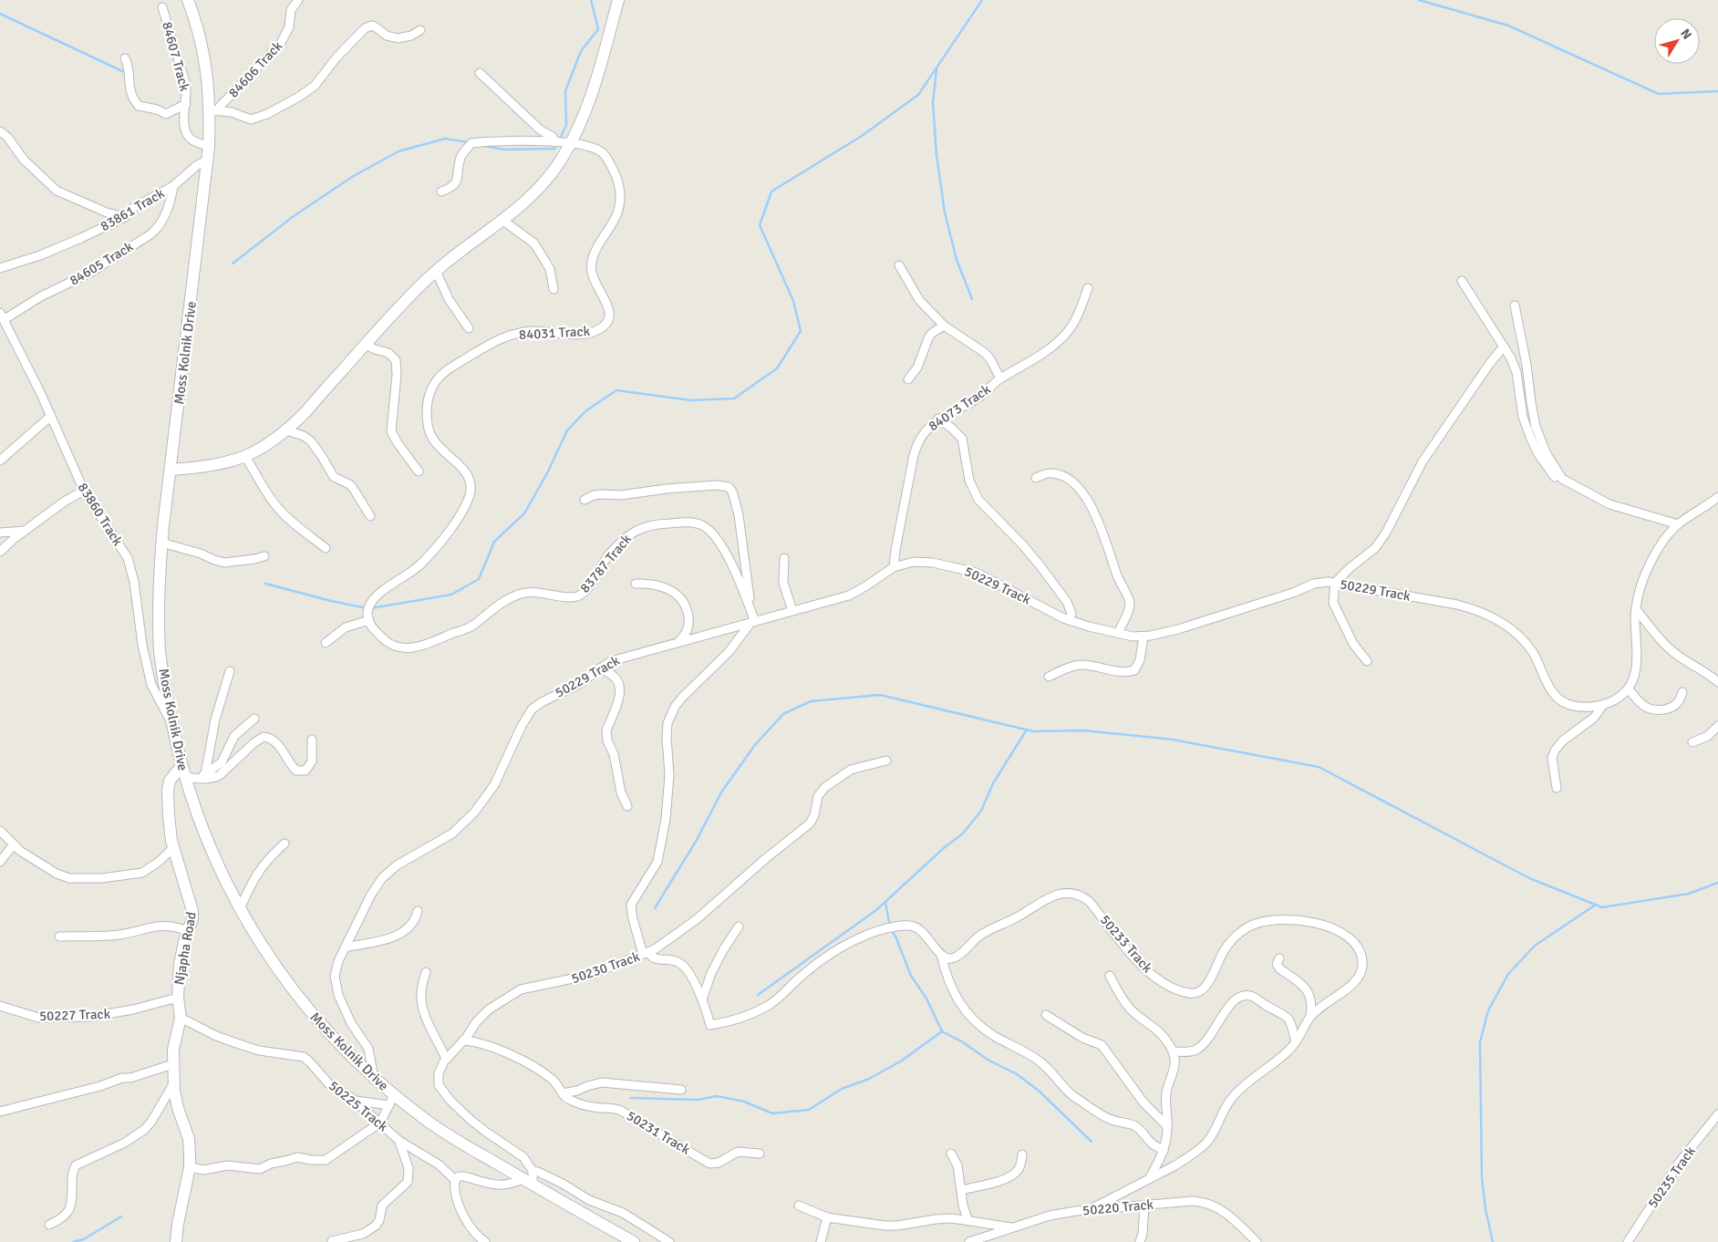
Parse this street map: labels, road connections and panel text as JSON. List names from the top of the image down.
{
  "streets": {
    "main road": ["Moss Kolnik Drive", "Njapha Road"],
    "street": [
      "84607 Track",
      "84606 Track",
      "83861 Track",
      "84605 Track",
      "84031 Track",
      "84073 Track",
      "83860 Track",
      "83787 Track",
      "50229 Track",
      "50233 Track",
      "50230 Track",
      "50227 Track",
      "50225 Track",
      "50231 Track",
      "50235 Track",
      "50220 Track"
    ]
  },
  "crossings": [
    ["84607 Track", "Moss Kolnik Drive"],
    ["84606 Track", "Moss Kolnik Drive"],
    ["83861 Track", "84605 Track"],
    ["83861 Track", "Moss Kolnik Drive"],
    ["84605 Track", "83860 Track"],
    ["84031 Track", "83787 Track"],
    ["Moss Kolnik Drive", "83860 Track"],
    ["Moss Kolnik Drive", "50229 Track"],
    ["Moss Kolnik Drive", "Njapha Road"],
    ["84073 Track", "50229 Track"],
    ["83787 Track", "50229 Track"],
    ["50233 Track", "50220 Track"],
    ["Njapha Road", "50227 Track"],
    ["Njapha Road", "50225 Track"],
    ["50230 Track", "50231 Track"]
  ],
  "north": "top right"
}
